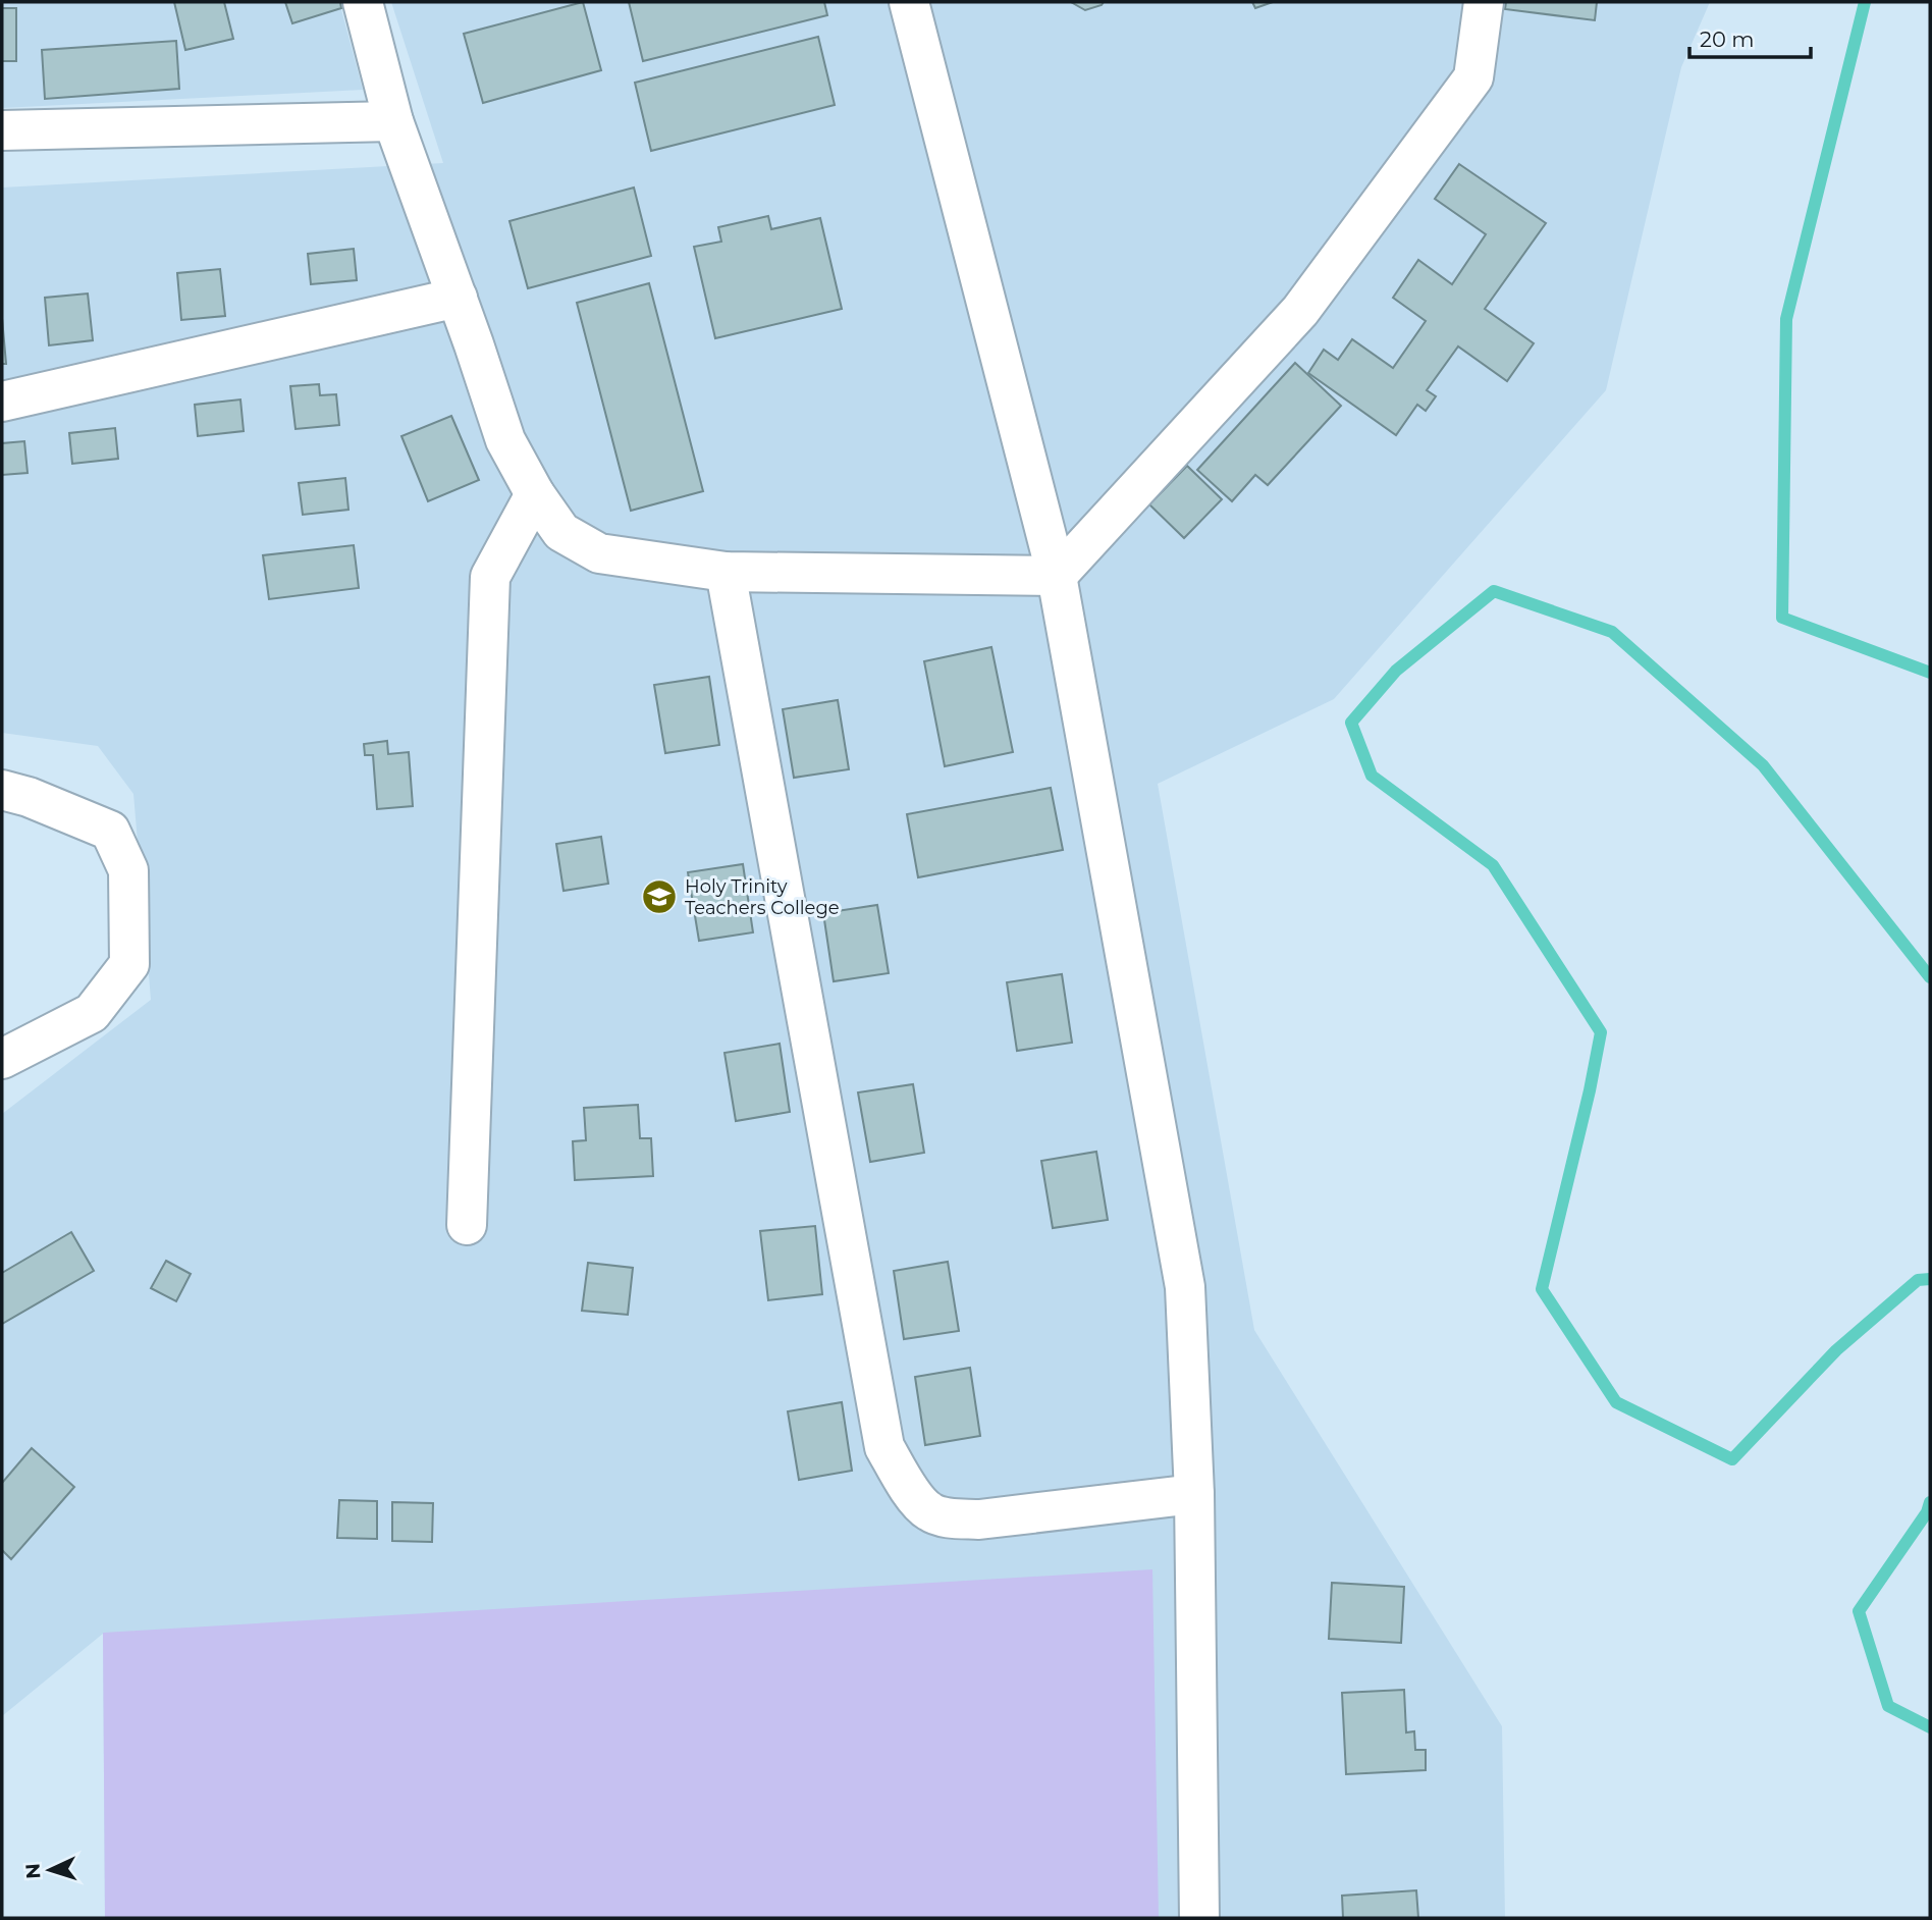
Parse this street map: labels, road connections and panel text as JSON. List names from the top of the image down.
{
  "places": {
    "school or university": ["Holy Trinity Teachers College"]
  },
  "scale_bar": "20 m",
  "north": "left"
}
